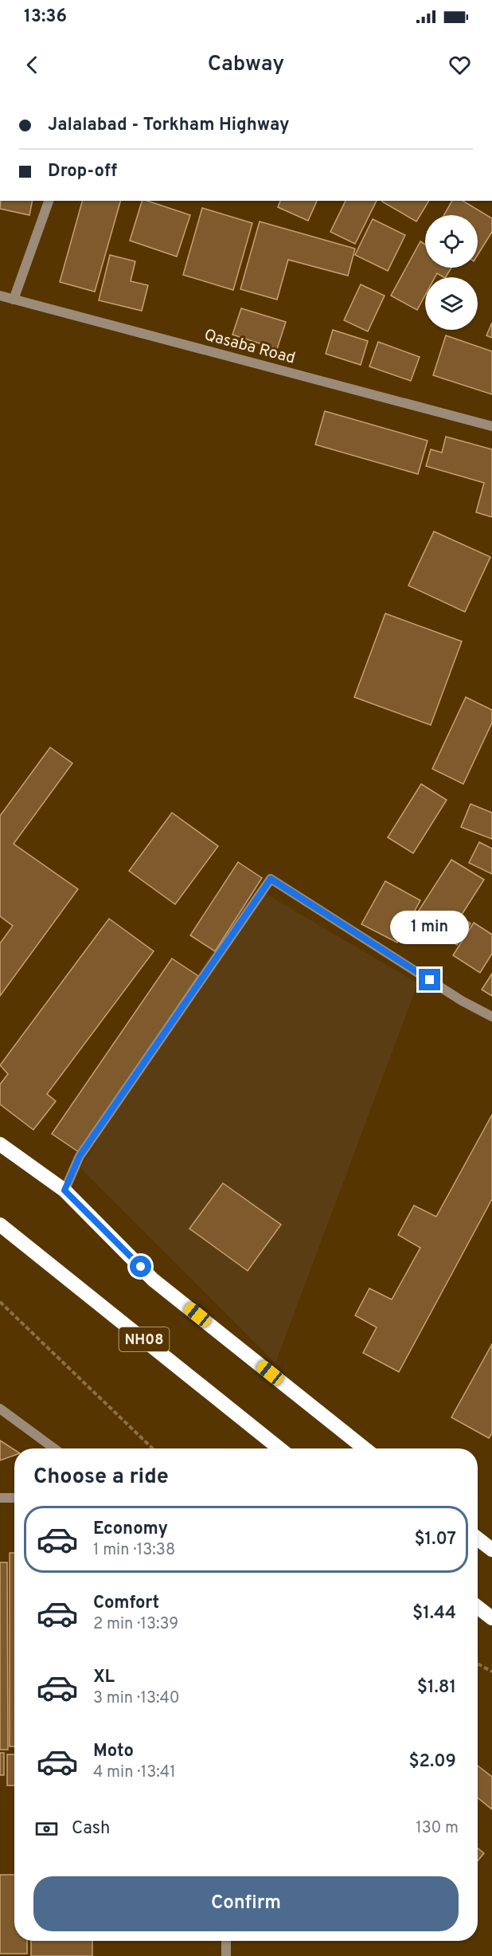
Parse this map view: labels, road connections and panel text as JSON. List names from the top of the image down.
{
  "streets": {
    "highway": ["NH08"],
    "street": ["Qasaba Road"]
  },
  "page": {
    "status": "13:36",
    "header": "Cabway",
    "banner": ["Jalalabad - Torkham Highway", "Drop-off"],
    "bubble": "1 min",
    "heading": "Choose a ride",
    "list": [
      {
        "name": "Economy",
        "note": "1 min · 13:38",
        "value": "$1.07"
      },
      {
        "name": "Comfort",
        "note": "2 min · 13:39",
        "value": "$1.44"
      },
      {
        "name": "XL",
        "note": "3 min · 13:40",
        "value": "$1.81"
      },
      {
        "name": "Moto",
        "note": "4 min · 13:41",
        "value": "$2.09"
      }
    ],
    "pay": ["Cash", "130 m"],
    "buttons": "Confirm"
  }
}
